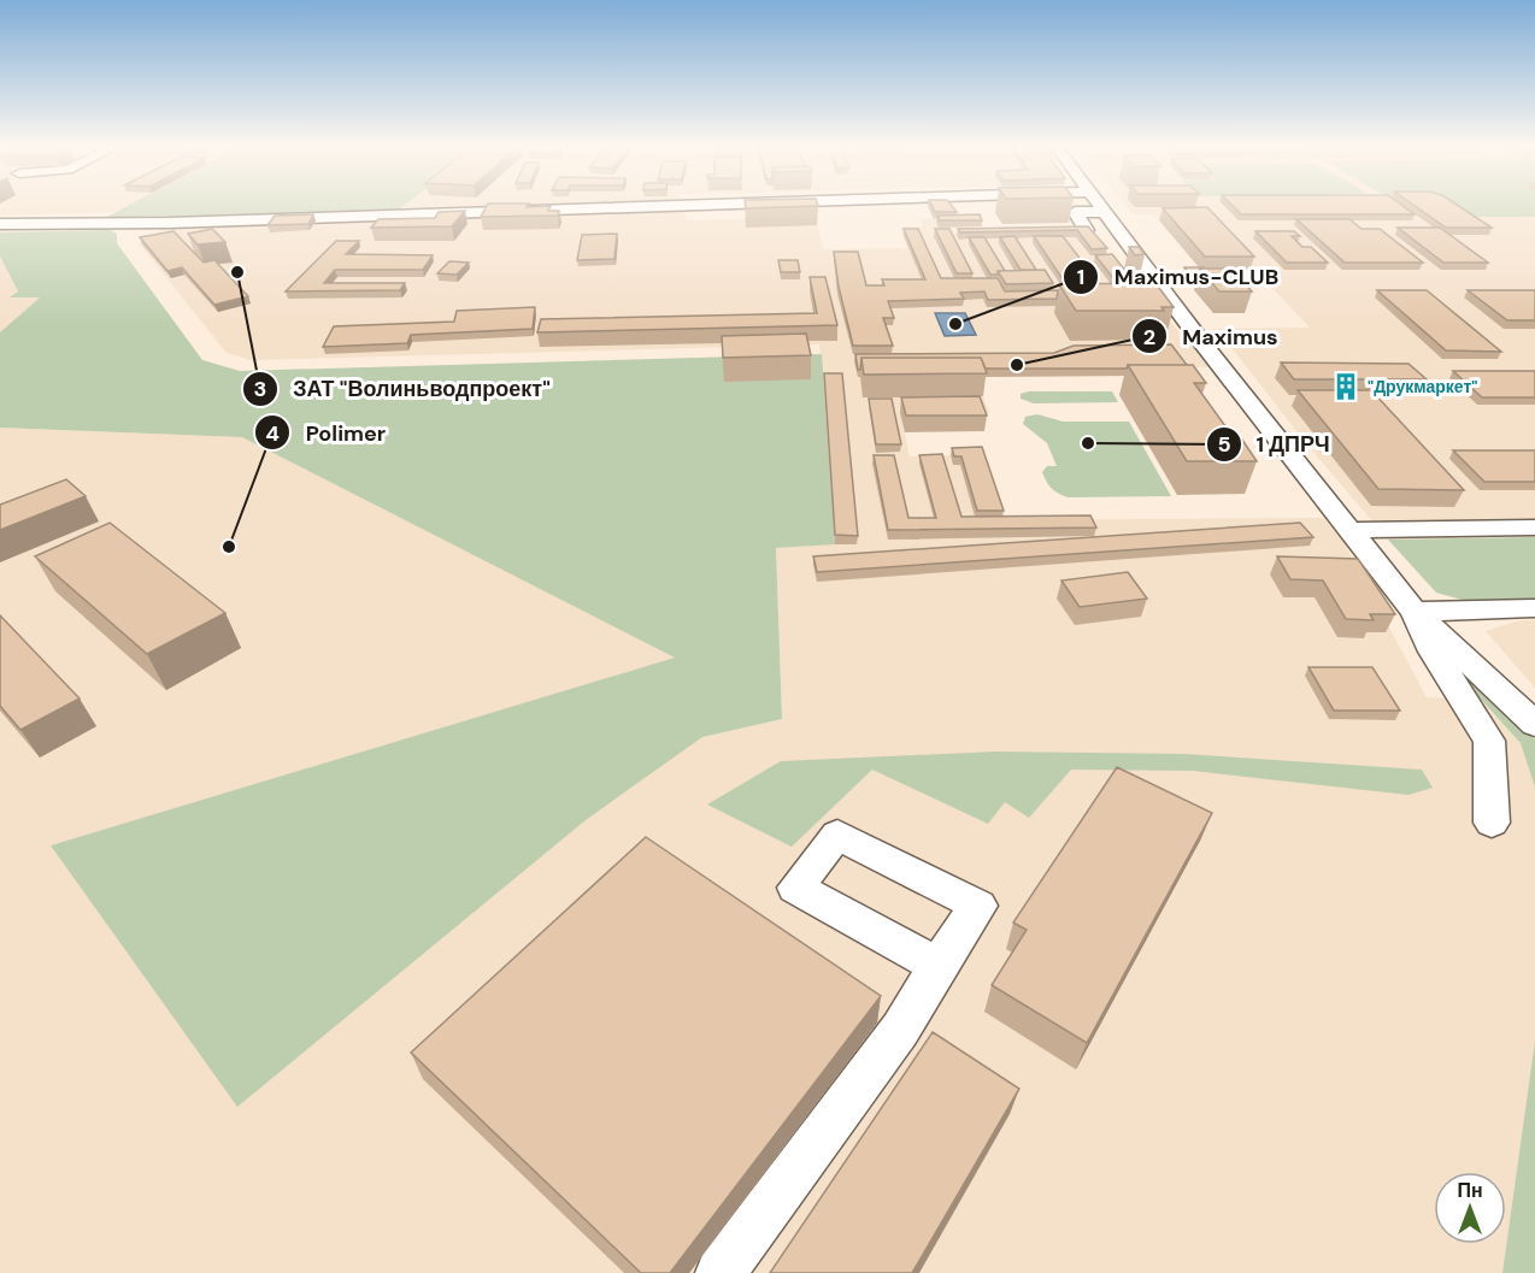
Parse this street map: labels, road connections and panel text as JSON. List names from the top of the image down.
{
  "places": {
    "other": [
      "ЗАТ \"Волиньводпроект\"",
      "Maximus-CLUB",
      "Maximus",
      "1 ДПРЧ",
      "Polimer"
    ],
    "building": ["\"Друкмаркет\""]
  },
  "north": "top"
}
